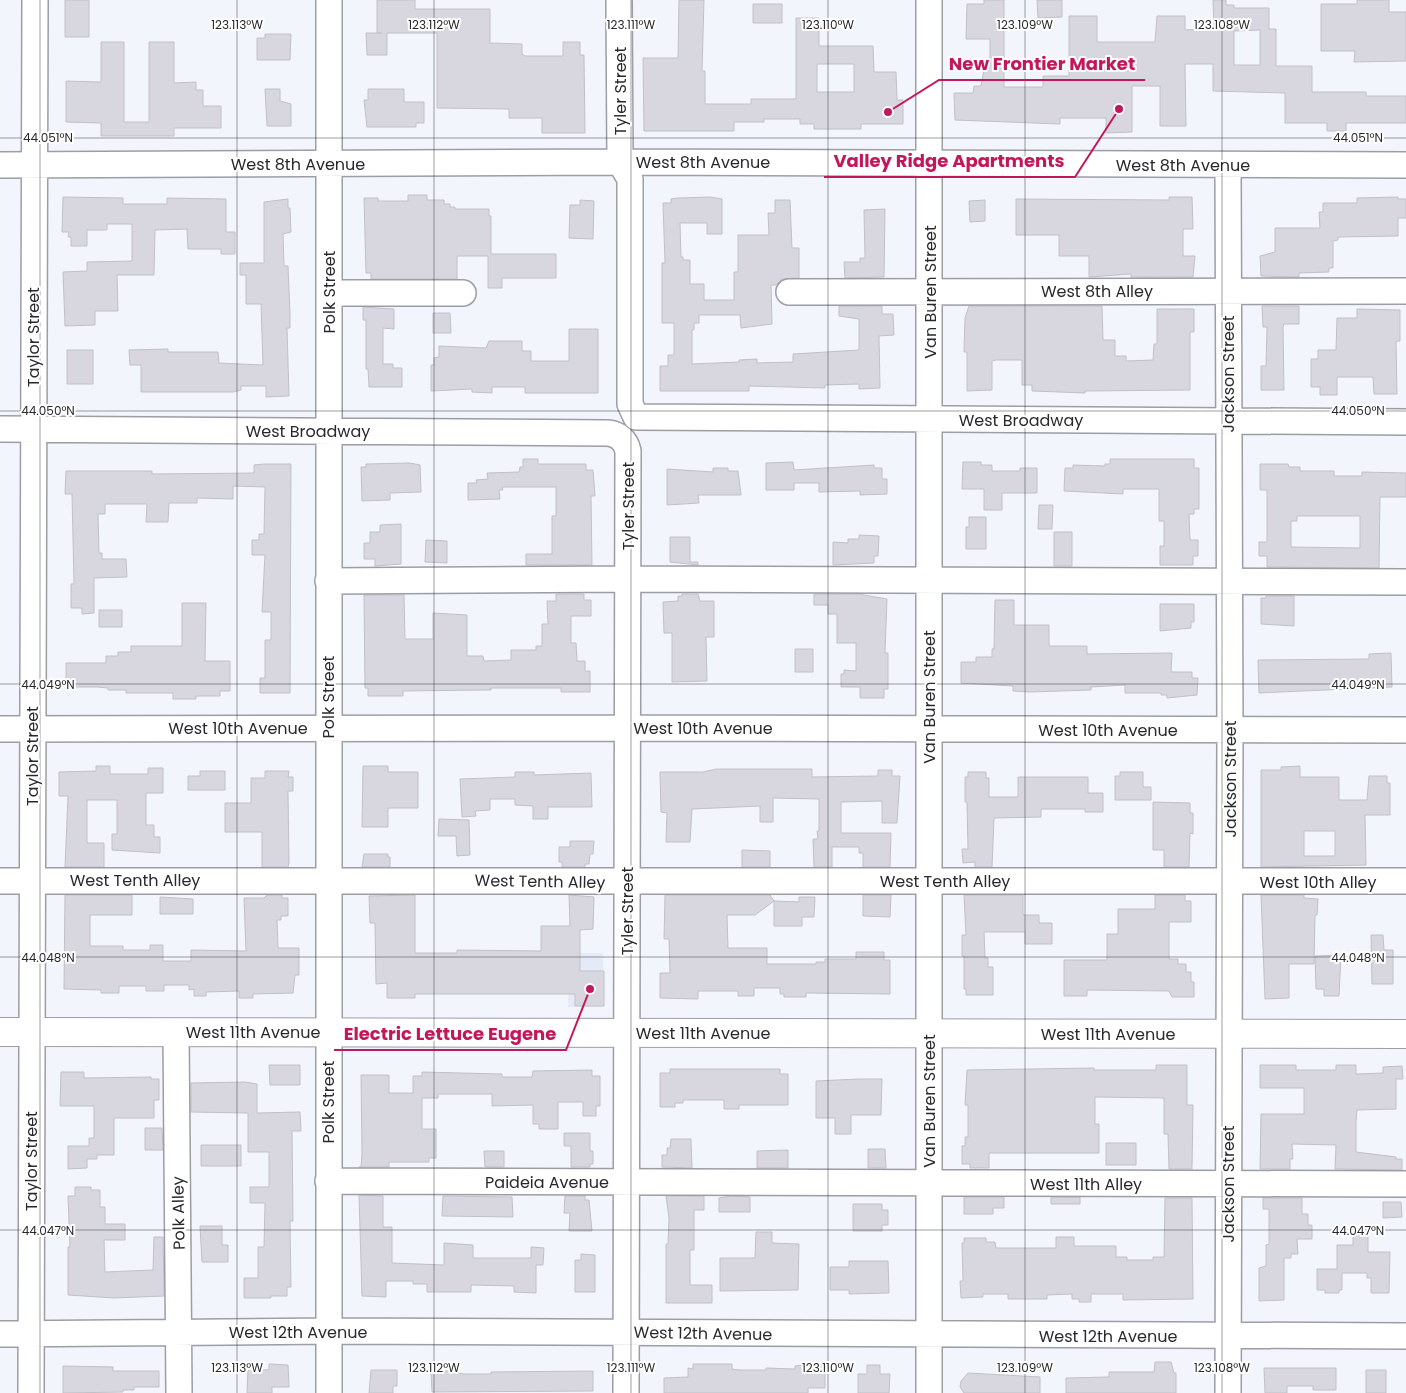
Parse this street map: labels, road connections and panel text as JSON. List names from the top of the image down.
{
  "streets": {
    "main road": ["West 11th Avenue"],
    "street": [
      "Tyler Street",
      "West 8th Avenue",
      "West 8th Alley",
      "Polk Street",
      "Van Buren Street",
      "Taylor Street",
      "Jackson Street",
      "West Broadway",
      "West 10th Avenue",
      "West Tenth Alley",
      "West 10th Alley",
      "Paideia Avenue",
      "West 11th Alley",
      "Polk Alley",
      "West 12th Avenue"
    ]
  },
  "crossings": [
    ["Tyler Street", "West 8th Avenue"],
    ["Tyler Street", "West Broadway"],
    ["Tyler Street", "West 10th Avenue"],
    ["Tyler Street", "West Tenth Alley"],
    ["Tyler Street", "West 11th Avenue"],
    ["Tyler Street", "Paideia Avenue"],
    ["Tyler Street", "West 12th Avenue"],
    ["West 8th Avenue", "Polk Street"],
    ["West 8th Avenue", "Van Buren Street"],
    ["West 8th Avenue", "Taylor Street"],
    ["West 8th Avenue", "Jackson Street"],
    ["West 8th Alley", "Van Buren Street"],
    ["West 8th Alley", "Jackson Street"],
    ["Polk Street", "West Broadway"],
    ["Polk Street", "West 10th Avenue"],
    ["Polk Street", "West Tenth Alley"],
    ["Polk Street", "West 11th Avenue"],
    ["Polk Street", "Paideia Avenue"],
    ["Polk Street", "West 12th Avenue"],
    ["Van Buren Street", "West Broadway"],
    ["Van Buren Street", "West 10th Avenue"],
    ["Van Buren Street", "West Tenth Alley"],
    ["Van Buren Street", "West 11th Avenue"],
    ["Van Buren Street", "West 11th Alley"],
    ["Van Buren Street", "West 12th Avenue"],
    ["Taylor Street", "West Broadway"],
    ["Taylor Street", "West 10th Avenue"],
    ["Taylor Street", "West Tenth Alley"],
    ["Taylor Street", "West 11th Avenue"],
    ["Taylor Street", "West 12th Avenue"],
    ["Jackson Street", "West Broadway"],
    ["Jackson Street", "West 10th Avenue"],
    ["Jackson Street", "West Tenth Alley"],
    ["Jackson Street", "West 10th Alley"],
    ["Jackson Street", "West 11th Avenue"],
    ["Jackson Street", "West 11th Alley"],
    ["Jackson Street", "West 12th Avenue"],
    ["West Tenth Alley", "West 10th Alley"],
    ["West 11th Avenue", "Polk Alley"],
    ["Paideia Avenue", "West 11th Alley"],
    ["Polk Alley", "West 12th Avenue"]
  ],
  "places": ["Valley Ridge Apartments", "New Frontier Market", "Electric Lettuce Eugene"],
  "coordinates": [
    "123.113°W",
    "123.112°W",
    "123.111°W",
    "123.110°W",
    "123.109°W",
    "123.108°W",
    "44.051°N",
    "44.050°N",
    "44.049°N",
    "44.048°N",
    "44.047°N"
  ]
}
